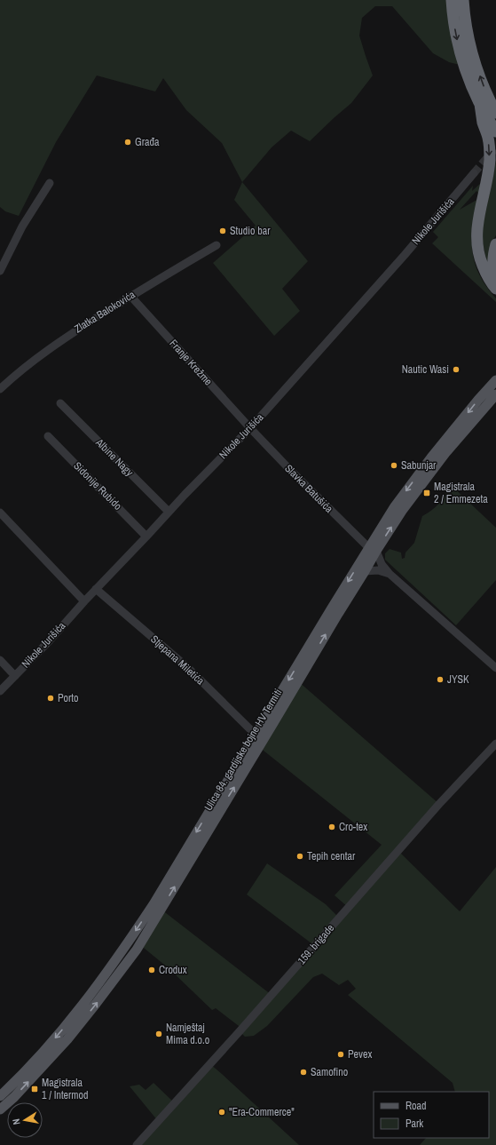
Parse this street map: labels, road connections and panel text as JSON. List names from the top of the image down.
{
  "streets": {
    "main road": ["Ulica 84. gardijske bojne HV Termiti"],
    "street": [
      "Nikole Jurišića",
      "Zlatka Balokovića",
      "Franje Krežme",
      "Albine Nagy",
      "Sidonije Rubido",
      "Slavka Batušića",
      "Stjepana Miletića",
      "159. brigade"
    ]
  },
  "crossings": [
    ["Nikole Jurišića", "Franje Krežme"],
    ["Nikole Jurišića", "Albine Nagy"],
    ["Nikole Jurišića", "Sidonije Rubido"],
    ["Nikole Jurišića", "Slavka Batušića"],
    ["Nikole Jurišića", "Stjepana Miletića"],
    ["Zlatka Balokovića", "Franje Krežme"],
    ["Franje Krežme", "Slavka Batušića"],
    ["Slavka Batušića", "Ulica 84. gardijske bojne HV Termiti"],
    ["Stjepana Miletića", "Ulica 84. gardijske bojne HV Termiti"]
  ],
  "places": {
    "other": [
      "Građa",
      "Studio bar",
      "Nautic Wasi",
      "Sabunjar",
      "JYSK",
      "Porto",
      "Cro-tex",
      "Tepih centar",
      "Crodux",
      "Namještaj Mima d.o.o",
      "Pevex",
      "Samofino",
      "\"Era-Commerce\""
    ],
    "transit": ["Magistrala 2 / Emmezeta", "Magistrala 1 / Intermod"]
  },
  "legend": ["Road", "Park"],
  "north": "left"
}
